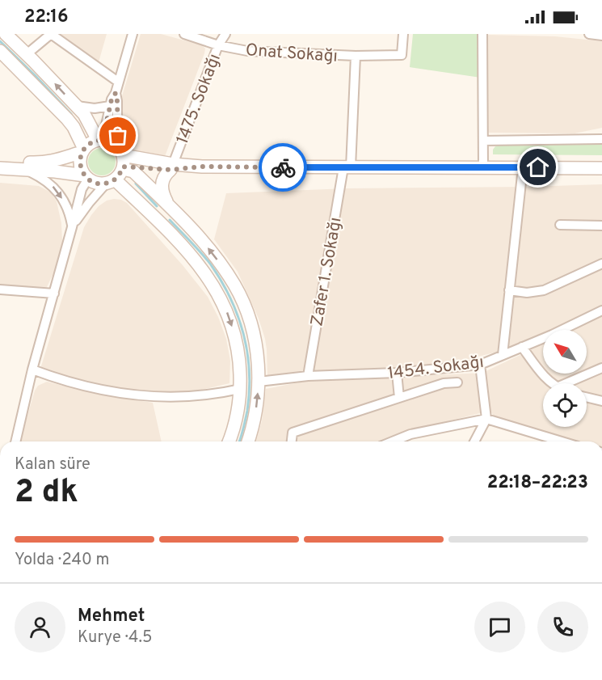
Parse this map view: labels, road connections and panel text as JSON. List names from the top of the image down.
{
  "streets": {
    "street": [
      "Onat Sokağı",
      "1475. Sokağı",
      "Zafer 1. Sokağı",
      "1454. Sokağı"
    ]
  },
  "crossings": [
    ["Onat Sokağı", "1475. Sokağı"],
    ["Onat Sokağı", "Zafer 1. Sokağı"],
    ["Zafer 1. Sokağı", "1454. Sokağı"]
  ],
  "north": "top left",
  "page": {
    "status": "22:16",
    "heading": ["2 dk", "Kalan süre", "22:18–22:23"],
    "panel": ["Mehmet", "Kurye · 4.5"],
    "bar": "Yolda · 240 m"
  }
}
